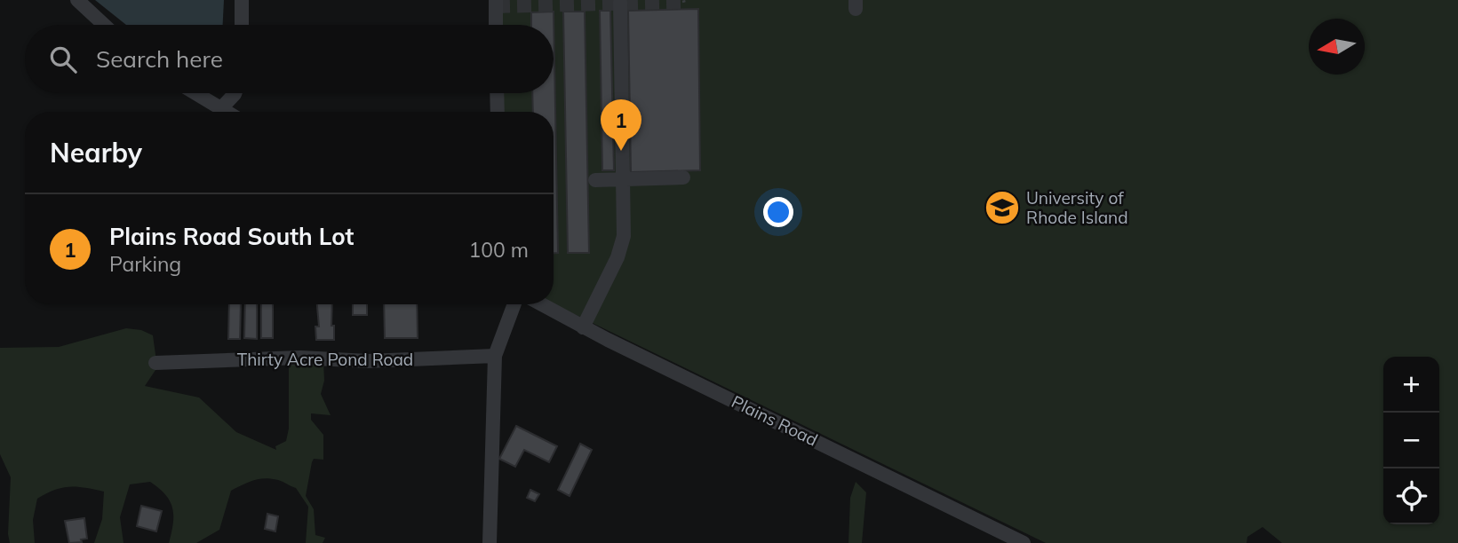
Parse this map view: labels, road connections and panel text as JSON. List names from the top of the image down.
{
  "streets": {
    "street": ["Thirty Acre Pond Road", "Plains Road"]
  },
  "places": {
    "school or university": ["University of Rhode Island"]
  },
  "north": "left",
  "page": {
    "search": "Search here",
    "pins": "1",
    "heading": "Nearby",
    "list": [
      {
        "mark": "1",
        "name": "Plains Road South Lot",
        "note": "Parking",
        "value": "100 m"
      }
    ],
    "map_buttons": ["+", "−"]
  }
}
